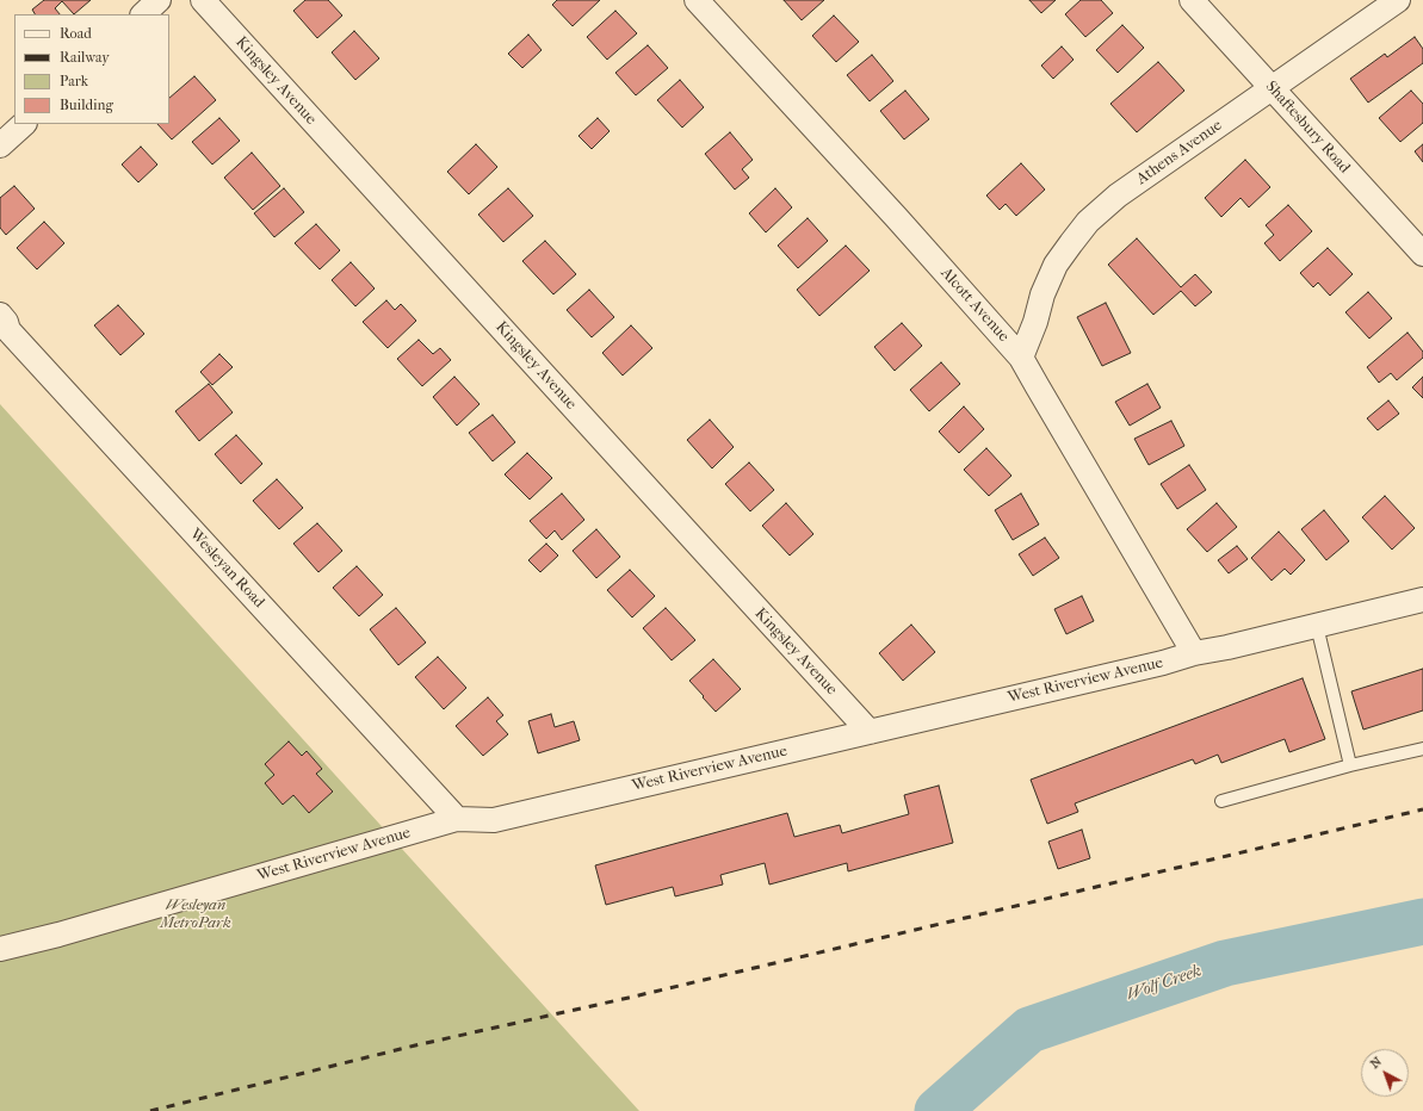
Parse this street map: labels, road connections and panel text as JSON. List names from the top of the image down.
{
  "streets": {
    "street": [
      "Kingsley Avenue",
      "Shaftesbury Road",
      "Athens Avenue",
      "Alcott Avenue",
      "Wesleyan Road",
      "West Riverview Avenue"
    ]
  },
  "crossings": [
    ["Kingsley Avenue", "West Riverview Avenue"],
    ["Shaftesbury Road", "Athens Avenue"],
    ["Athens Avenue", "Alcott Avenue"],
    ["Alcott Avenue", "West Riverview Avenue"],
    ["Wesleyan Road", "West Riverview Avenue"]
  ],
  "water": ["Wolf Creek"],
  "parks": ["Wesleyan MetroPark"],
  "legend": [
    "Road",
    "Railway",
    "Park",
    "Building"
  ],
  "north": "top left"
}
